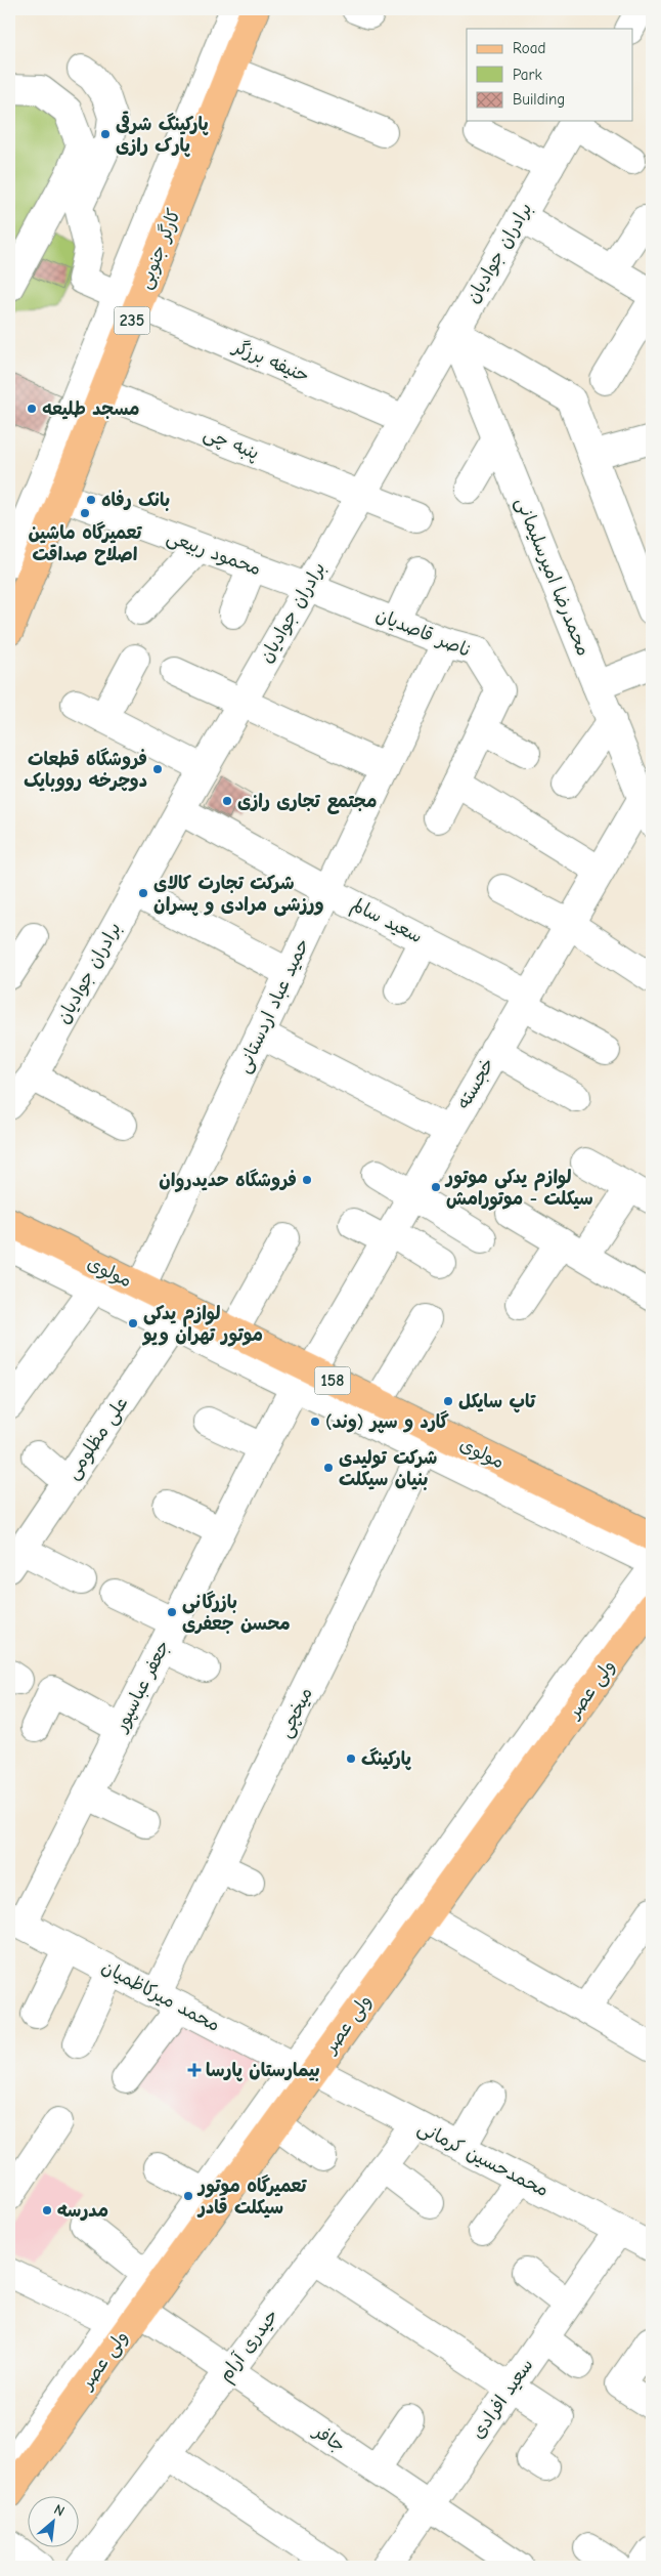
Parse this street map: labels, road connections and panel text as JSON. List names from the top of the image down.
{
  "streets": {
    "main road": [
      "کارگر جنوبی",
      "235",
      "مولوی",
      "158",
      "ولی عصر"
    ],
    "street": [
      "برادران جوادیان",
      "حنیفه برزگر",
      "پنبه چی",
      "محمود ربیعی",
      "محمدرضا امیرسلیمانی",
      "ناصر قاصدیان",
      "سعید سالم",
      "حمید عباد اردستانی",
      "خجسته",
      "علی مظلومی",
      "جعفر عباسپور",
      "میخچی",
      "محمد میرکاظمیان",
      "محمدحسین کرمانی",
      "حیدری آرام",
      "سعید افرادی",
      "جافر"
    ]
  },
  "crossings": [
    ["کارگر جنوبی", "حنیفه برزگر"],
    ["کارگر جنوبی", "پنبه چی"],
    ["کارگر جنوبی", "محمود ربیعی"],
    ["برادران جوادیان", "حنیفه برزگر"],
    ["برادران جوادیان", "پنبه چی"],
    ["برادران جوادیان", "محمود ربیعی"],
    ["برادران جوادیان", "محمدرضا امیرسلیمانی"],
    ["برادران جوادیان", "ناصر قاصدیان"],
    ["برادران جوادیان", "سعید سالم"],
    ["محمود ربیعی", "ناصر قاصدیان"],
    ["محمدرضا امیرسلیمانی", "خجسته"],
    ["ناصر قاصدیان", "حمید عباد اردستانی"],
    ["سعید سالم", "حمید عباد اردستانی"],
    ["سعید سالم", "خجسته"],
    ["حمید عباد اردستانی", "مولوی"],
    ["خجسته", "مولوی"],
    ["خجسته", "جعفر عباسپور"],
    ["مولوی", "علی مظلومی"],
    ["مولوی", "جعفر عباسپور"],
    ["مولوی", "میخچی"],
    ["جعفر عباسپور", "محمد میرکاظمیان"],
    ["ولی عصر", "محمد میرکاظمیان"],
    ["ولی عصر", "محمدحسین کرمانی"],
    ["ولی عصر", "جافر"],
    ["میخچی", "محمد میرکاظمیان"],
    ["محمد میرکاظمیان", "محمدحسین کرمانی"],
    ["محمدحسین کرمانی", "حیدری آرام"],
    ["محمدحسین کرمانی", "سعید افرادی"],
    ["حیدری آرام", "جافر"],
    ["سعید افرادی", "جافر"]
  ],
  "places": {
    "other": [
      "پارکینگ شرقی پارک رازی",
      "مسجد طلیعه",
      "بانک رفاه",
      "تعمیرگاه ماشین اصلاح صداقت",
      "فروشگاه قطعات دوچرخه رووبایک",
      "مجتمع تجاری رازی",
      "شرکت تجارت کالای ورزشی مرادی و پسران",
      "فروشگاه حدیدروان",
      "لوازم یدکی موتور سیکلت - موتورامش",
      "لوازم یدکی موتور تهران ویو",
      "تاپ سایکل",
      "گارد و سپر (وند)",
      "شرکت تولیدی بنیان سیکلت",
      "بازرگانی محسن جعفری",
      "پارکینگ",
      "تعمیرگاه موتور سیکلت قادر",
      "مدرسه"
    ],
    "health": ["بیمارستان پارسا"]
  },
  "legend": ["Road", "Park", "Building"],
  "north": "top right"
}
